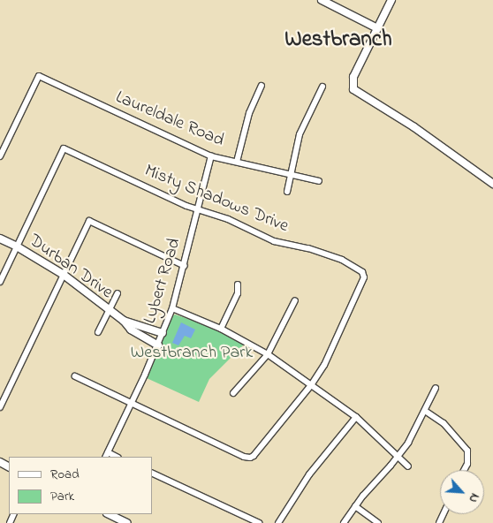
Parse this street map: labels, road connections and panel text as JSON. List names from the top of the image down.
{
  "streets": {
    "street": [
      "Laureldale Road",
      "Misty Shadows Drive",
      "Durban Drive",
      "Lybert Road"
    ]
  },
  "crossings": [
    ["Laureldale Road", "Lybert Road"],
    ["Misty Shadows Drive", "Durban Drive"],
    ["Misty Shadows Drive", "Lybert Road"],
    ["Durban Drive", "Lybert Road"]
  ],
  "districts": ["Westbranch"],
  "parks": ["Westbranch Park"],
  "legend": ["Road", "Park"],
  "north": "bottom right"
}
